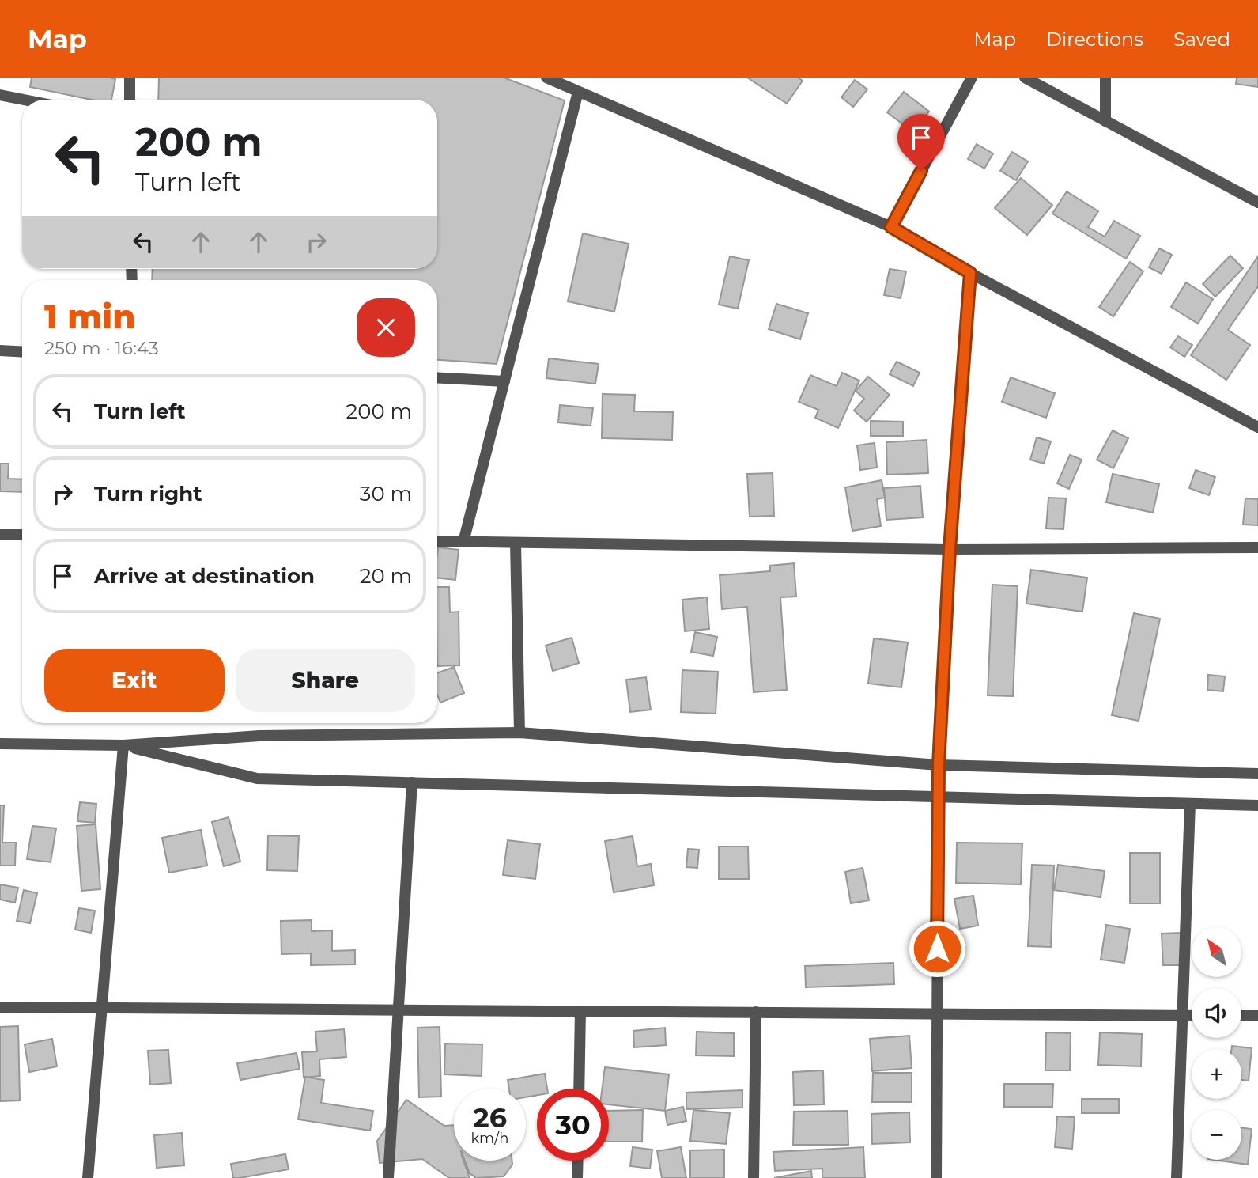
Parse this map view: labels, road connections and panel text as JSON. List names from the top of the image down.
{
  "north": "top left",
  "page": {
    "header": "Map",
    "nav": ["Map", "Directions", "Saved"],
    "turn": ["200 m", "Turn left"],
    "heading": ["1 min", "250 m · 16:43"],
    "list": [
      {
        "name": "Turn left",
        "value": "200 m"
      },
      {
        "name": "Turn right",
        "value": "30 m"
      },
      {
        "name": "Arrive at destination",
        "value": "20 m"
      }
    ],
    "buttons": ["Exit", "Share"],
    "map_buttons": ["+", "−"],
    "speed": "26 km/h",
    "limit": "30"
  }
}
